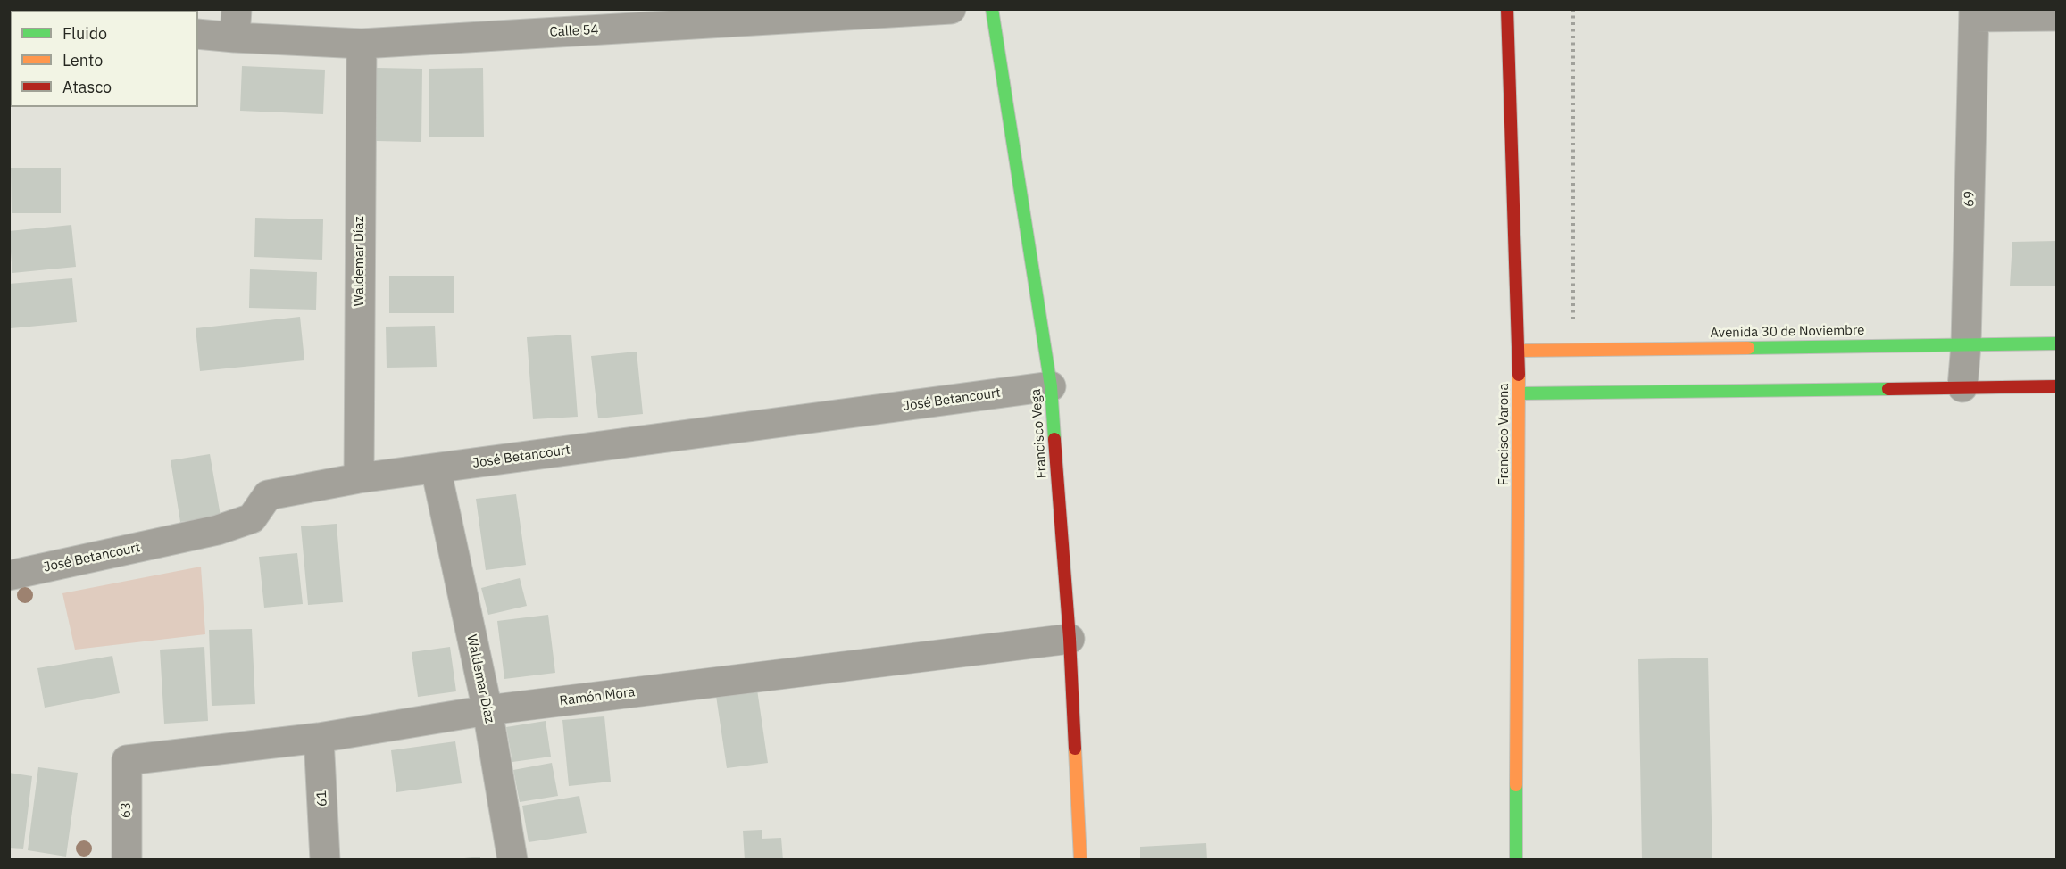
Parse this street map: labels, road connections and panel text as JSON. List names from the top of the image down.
{
  "streets": {
    "main road": ["Avenida 30 de Noviembre", "Francisco Vega", "Francisco Varona"],
    "street": [
      "Calle 54",
      "69",
      "Waldemar Díaz",
      "José Betancourt",
      "Ramón Mora",
      "61",
      "63"
    ]
  },
  "crossings": [
    ["Calle 54", "Waldemar Díaz"],
    ["69", "Avenida 30 de Noviembre"],
    ["Waldemar Díaz", "José Betancourt"],
    ["Waldemar Díaz", "Ramón Mora"],
    ["Avenida 30 de Noviembre", "Francisco Varona"],
    ["José Betancourt", "Francisco Vega"],
    ["Francisco Vega", "Ramón Mora"],
    ["Ramón Mora", "61"],
    ["Ramón Mora", "63"]
  ],
  "legend": ["Fluido", "Lento", "Atasco"]
}
